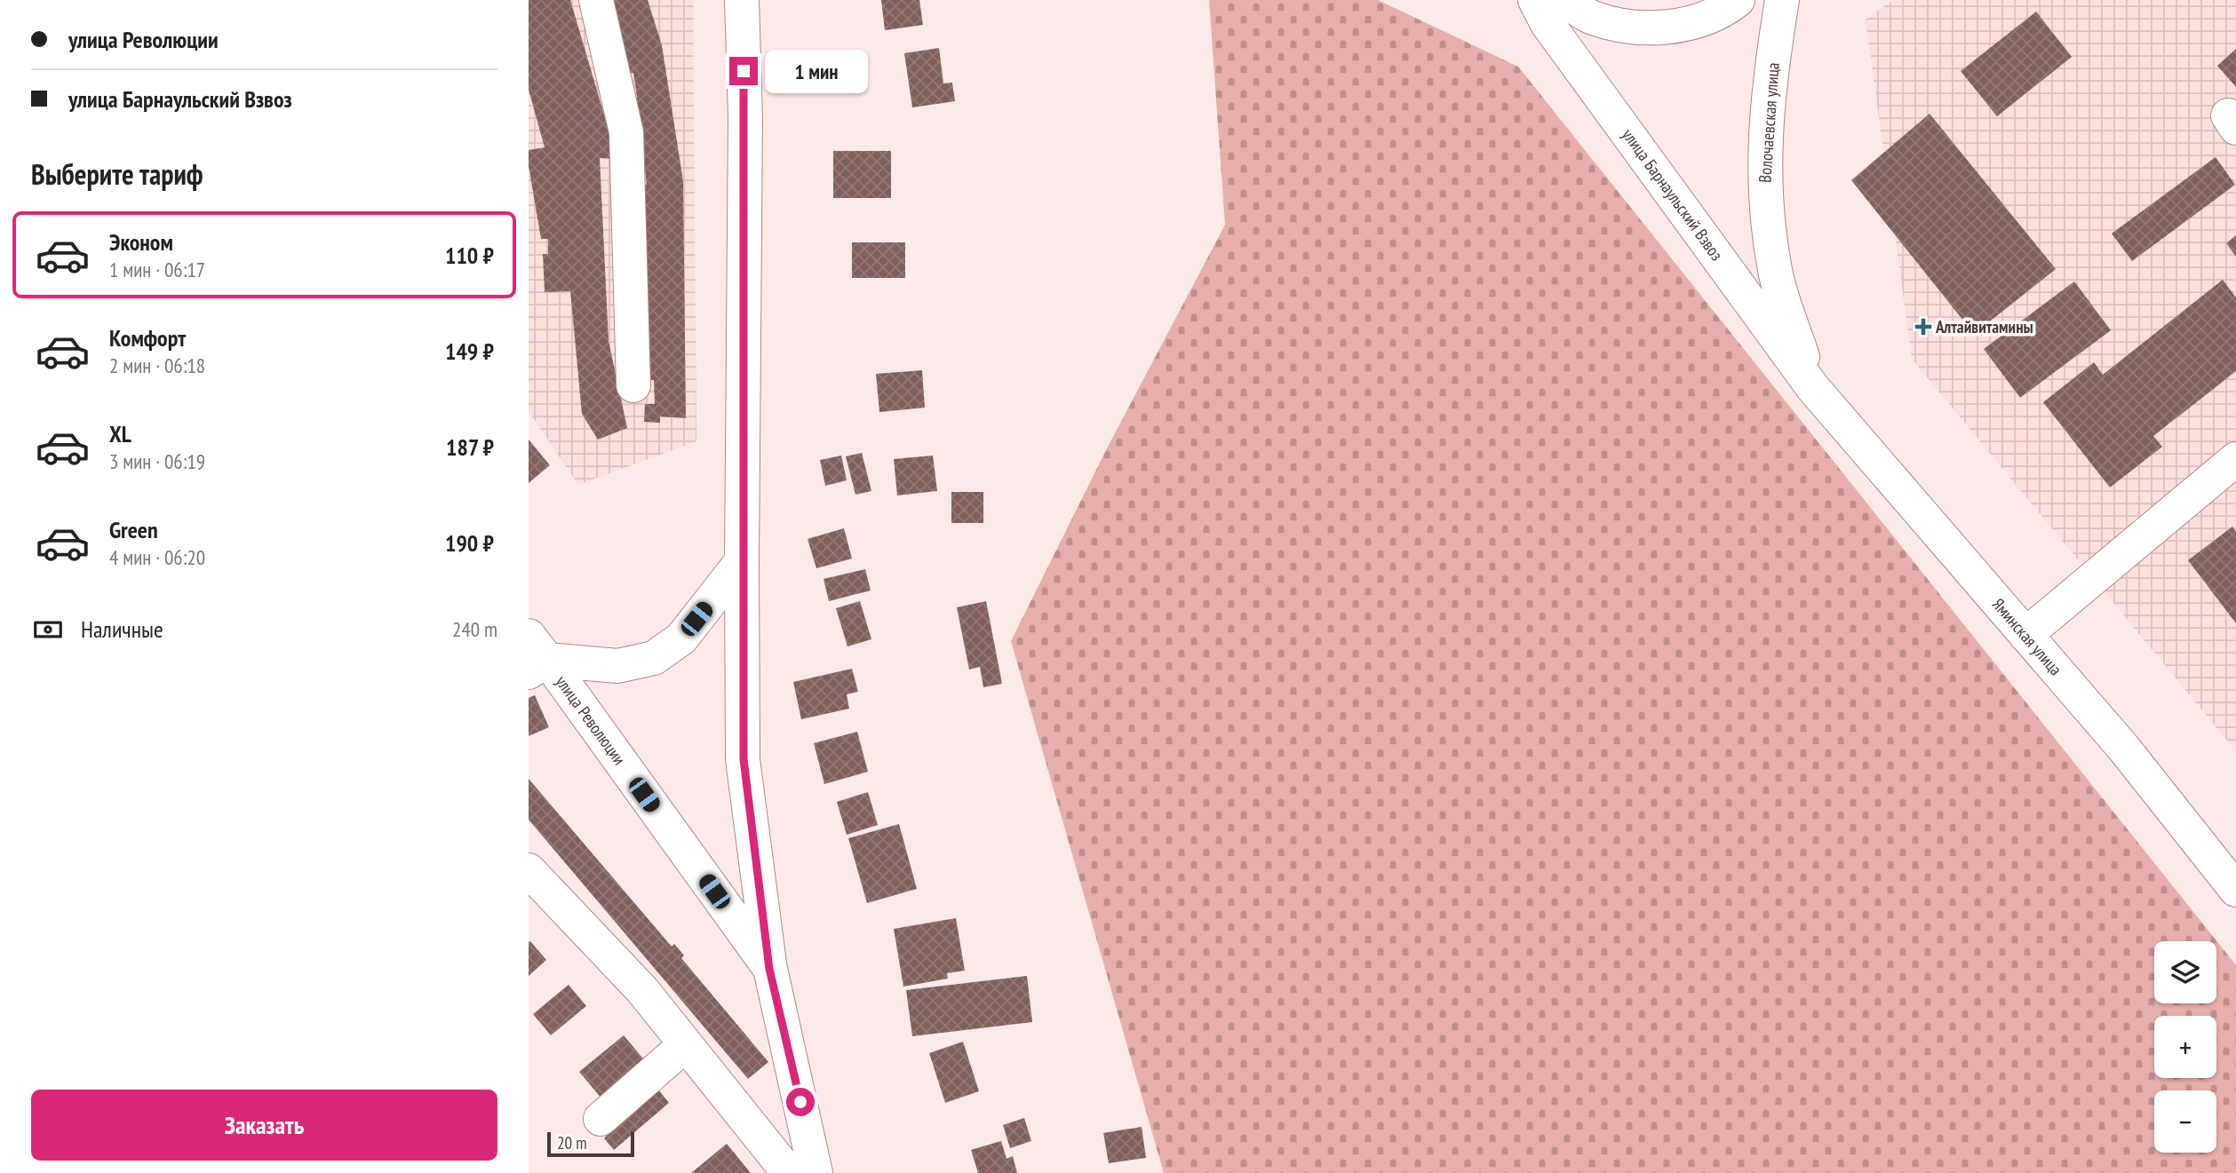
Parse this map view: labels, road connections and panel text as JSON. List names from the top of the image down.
{
  "streets": {
    "main road": [
      "Волочаевская улица",
      "улица Барнаульский Взвоз",
      "Яминская улица",
      "улица Революции"
    ]
  },
  "crossings": [
    ["Волочаевская улица", "улица Барнаульский Взвоз"],
    ["Волочаевская улица", "Яминская улица"],
    ["улица Барнаульский Взвоз", "Яминская улица"]
  ],
  "places": {
    "health": ["Алтайвитамины"]
  },
  "scale_bar": "20 m",
  "page": {
    "banner": ["улица Революции", "улица Барнаульский Взвоз"],
    "bubble": "1 мин",
    "heading": "Выберите тариф",
    "list": [
      {
        "name": "Эконом",
        "note": "1 мин · 06:17",
        "value": "110 ₽"
      },
      {
        "name": "Комфорт",
        "note": "2 мин · 06:18",
        "value": "149 ₽"
      },
      {
        "name": "XL",
        "note": "3 мин · 06:19",
        "value": "187 ₽"
      },
      {
        "name": "Green",
        "note": "4 мин · 06:20",
        "value": "190 ₽"
      }
    ],
    "pay": ["Наличные", "240 m"],
    "map_buttons": ["+", "−"],
    "buttons": "Заказать",
    "scale": "20 m"
  }
}
